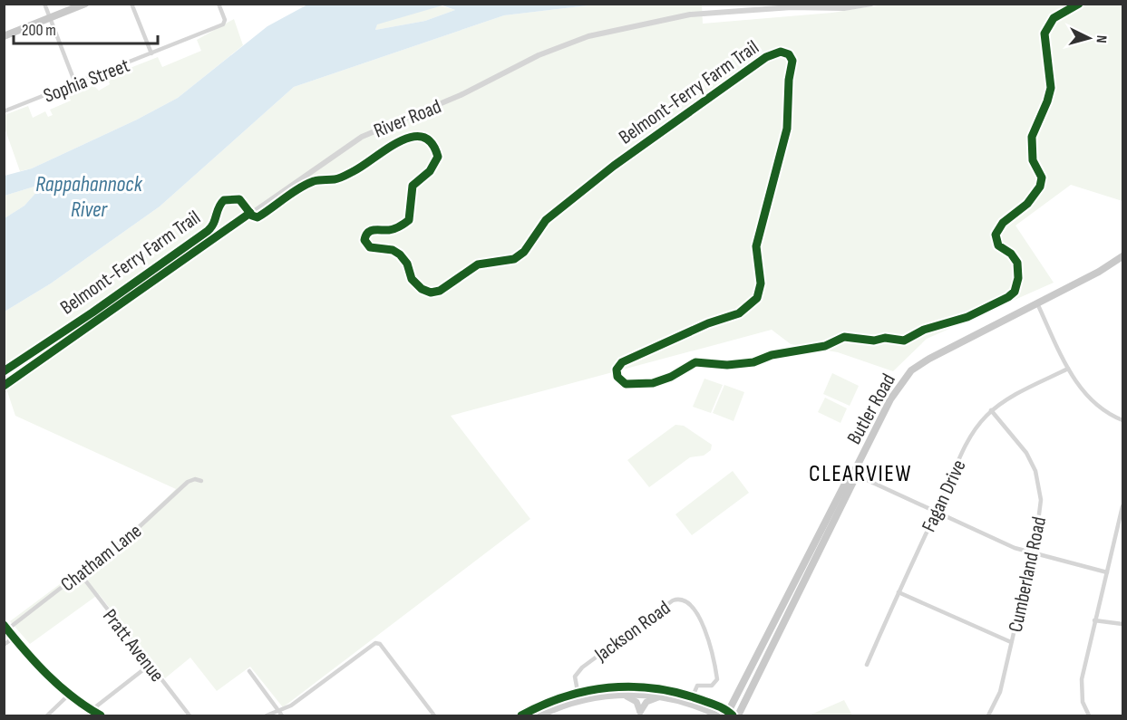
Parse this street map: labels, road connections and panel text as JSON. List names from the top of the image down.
{
  "streets": {
    "main road": ["Butler Road"],
    "street": [
      "Sophia Street",
      "River Road",
      "Fagan Drive",
      "Chatham Lane",
      "Cumberland Road",
      "Jackson Road",
      "Pratt Avenue"
    ],
    "cycle path": ["Belmont-Ferry Farm Trail"]
  },
  "crossings": [
    ["Fagan Drive", "Cumberland Road"],
    ["Chatham Lane", "Pratt Avenue"]
  ],
  "districts": ["CLEARVIEW"],
  "water": ["Rappahannock River"],
  "scale_bar": "200 m",
  "north": "right"
}
